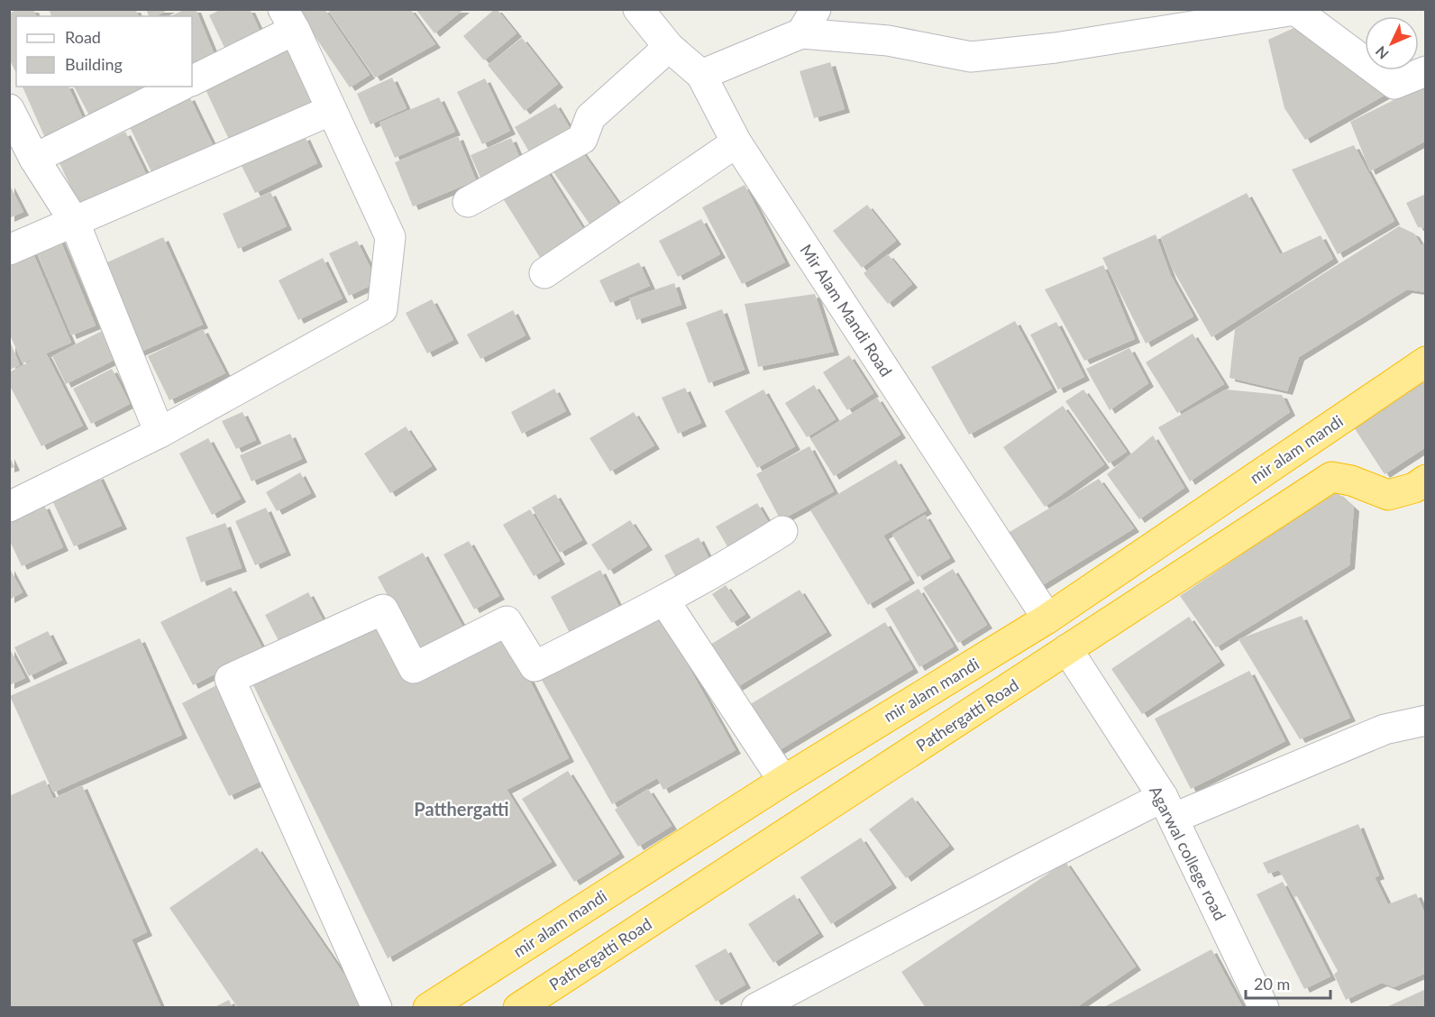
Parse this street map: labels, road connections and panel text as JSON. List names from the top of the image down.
{
  "streets": {
    "highway": ["mir alam mandi", "Pathergatti Road"],
    "street": ["Mir Alam Mandi Road", "Agarwal college road"]
  },
  "crossings": [
    ["Mir Alam Mandi Road", "mir alam mandi"],
    ["Pathergatti Road", "Agarwal college road"]
  ],
  "districts": ["Patthergatti"],
  "legend": ["Road", "Building"],
  "scale_bar": "20 m",
  "north": "bottom left"
}
